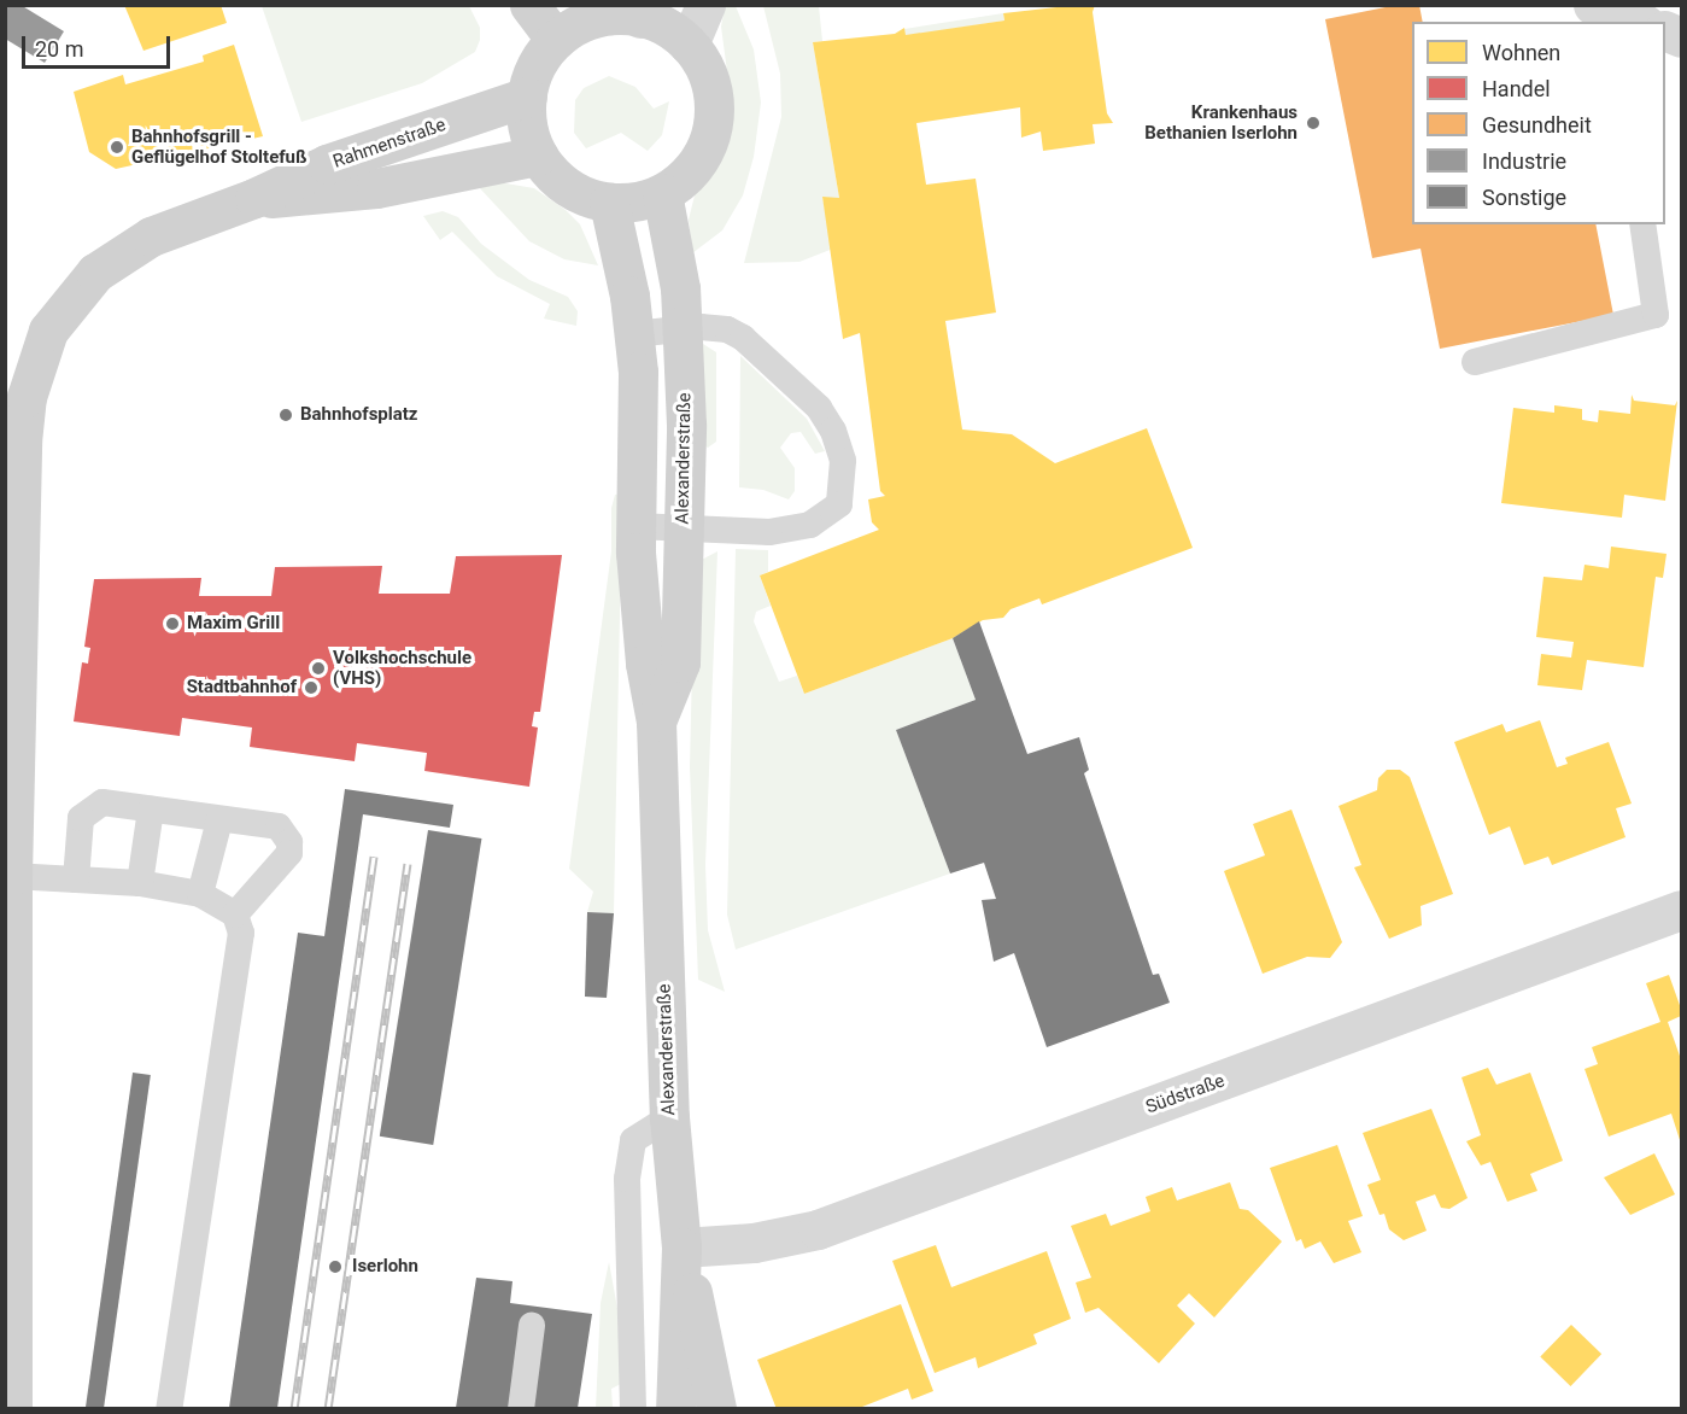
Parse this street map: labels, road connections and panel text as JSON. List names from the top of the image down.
{
  "streets": {
    "main road": ["Rahmenstraße", "Alexanderstraße"],
    "street": ["Südstraße"]
  },
  "crossings": [
    ["Rahmenstraße", "Alexanderstraße"],
    ["Alexanderstraße", "Südstraße"]
  ],
  "places": [
    "Krankenhaus Bethanien Iserlohn",
    "Bahnhofsgrill - Geflügelhof Stoltefuß",
    "Bahnhofsplatz",
    "Maxim Grill",
    "Volkshochschule (VHS)",
    "Stadtbahnhof",
    "Iserlohn"
  ],
  "legend": [
    "Wohnen",
    "Handel",
    "Gesundheit",
    "Industrie",
    "Sonstige"
  ],
  "scale_bar": "20 m"
}
